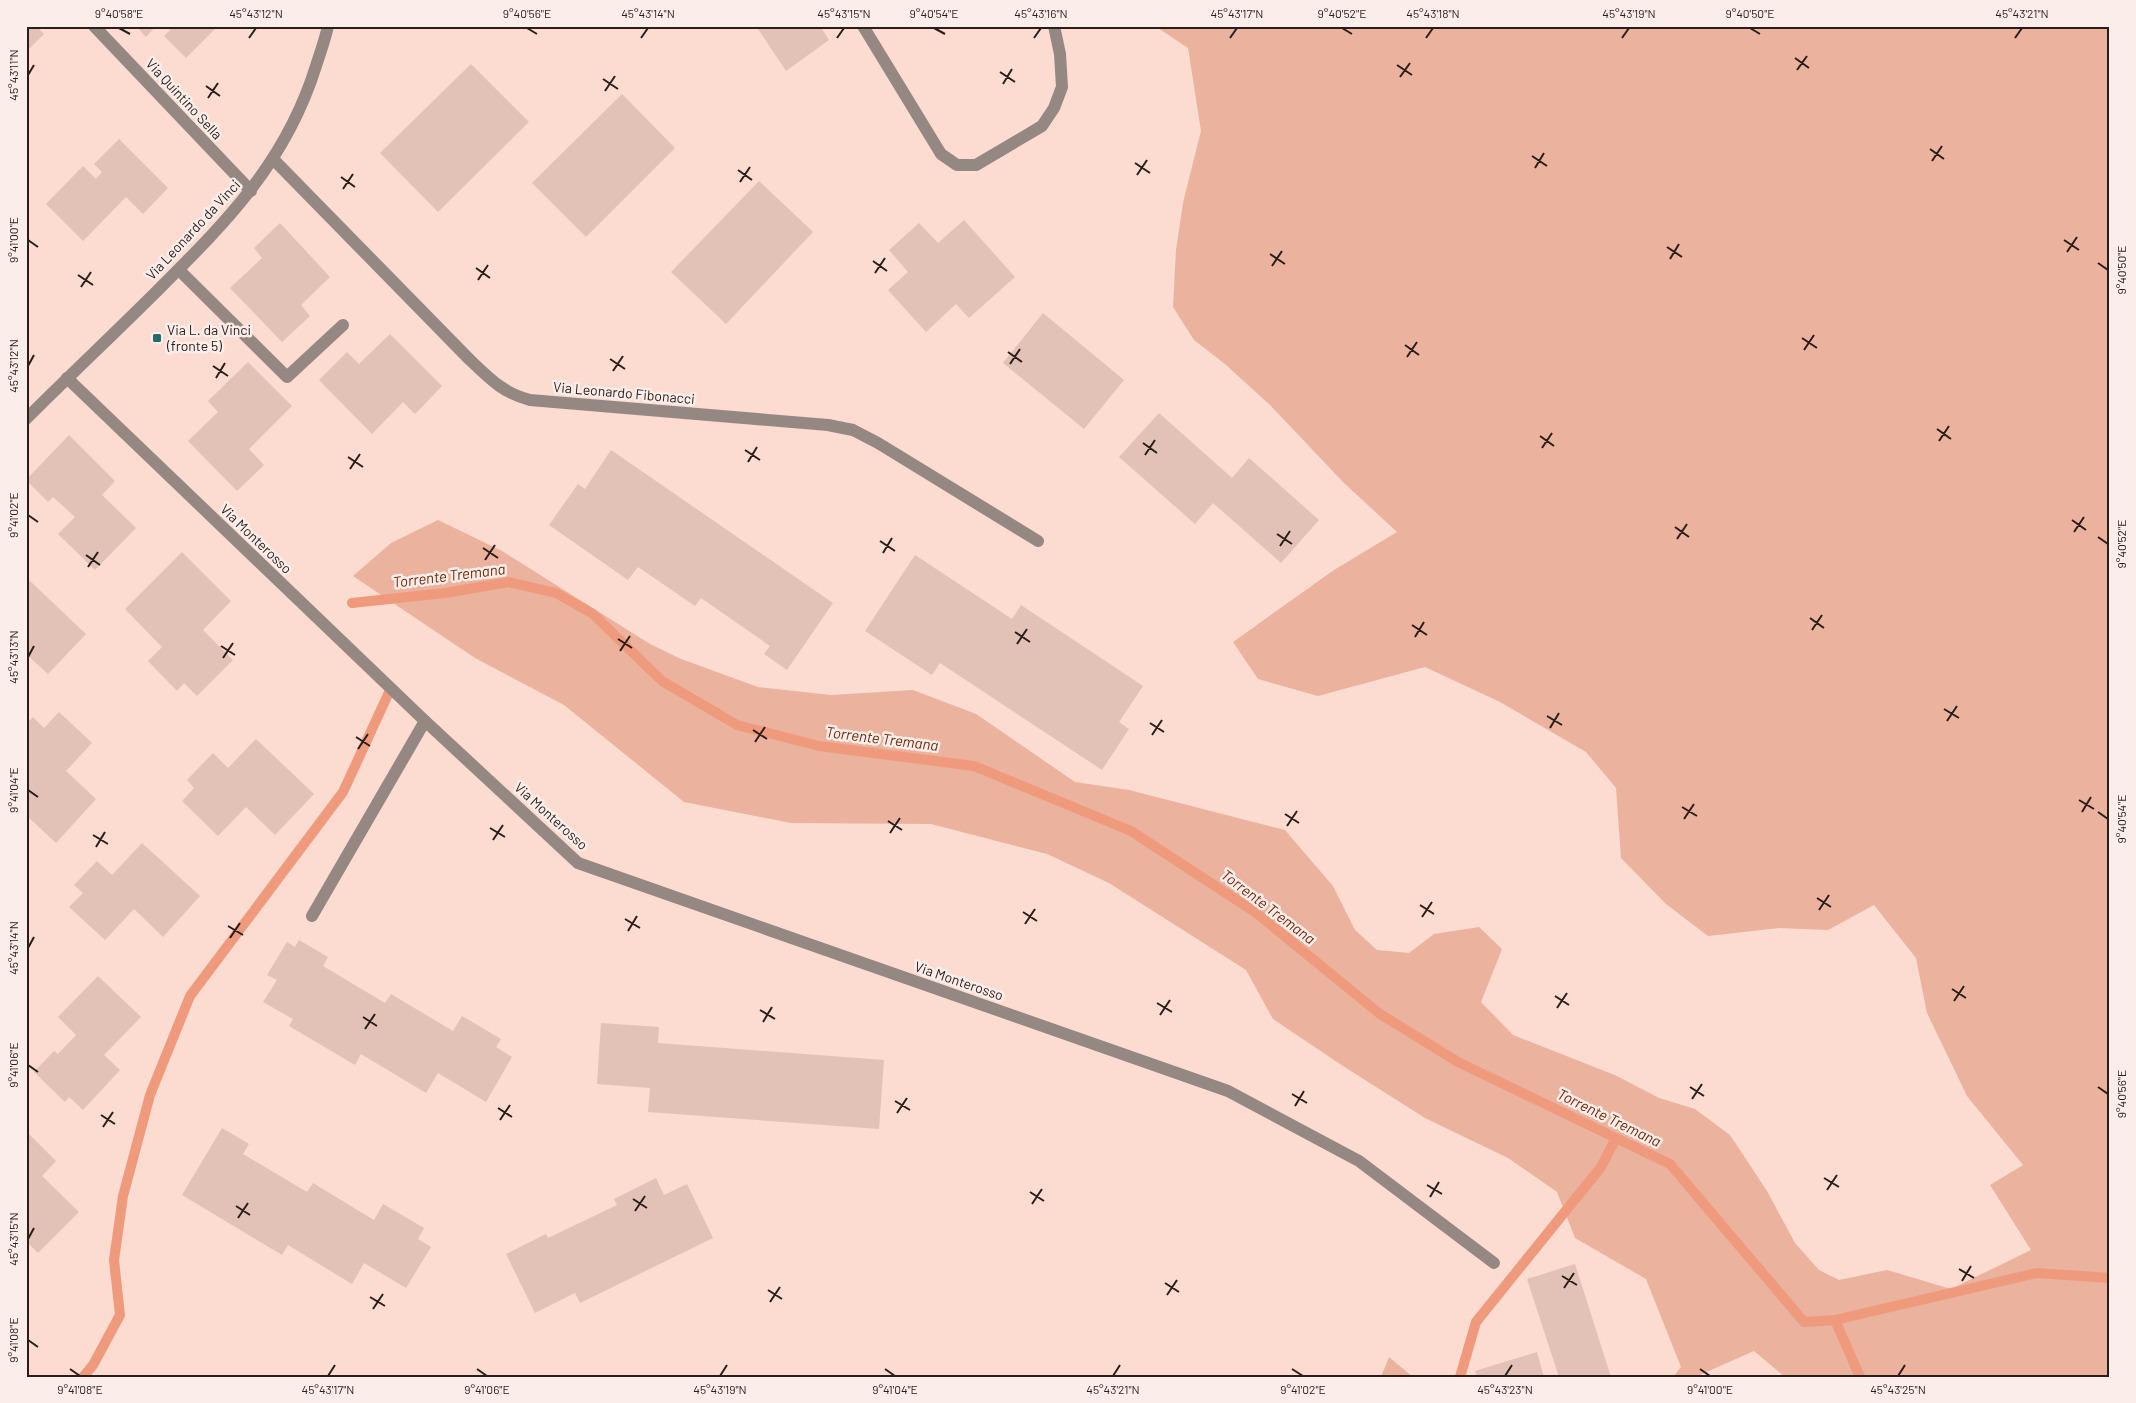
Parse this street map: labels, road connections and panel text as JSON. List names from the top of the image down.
{
  "streets": {
    "street": [
      "Via Quintino Sella",
      "Via Leonardo da Vinci",
      "Via Leonardo Fibonacci",
      "Via Monterosso"
    ]
  },
  "crossings": [
    ["Via Quintino Sella", "Via Leonardo da Vinci"],
    ["Via Leonardo da Vinci", "Via Leonardo Fibonacci"],
    ["Via Leonardo da Vinci", "Via Monterosso"]
  ],
  "water": ["Torrente Tremana"],
  "places": {
    "transit": ["Via L. da Vinci (fronte 5)"]
  },
  "coordinates": [
    "9°40'58\"E",
    "45°43'12\"N",
    "9°40'56\"E",
    "45°43'14\"N",
    "45°43'15\"N",
    "9°40'54\"E",
    "45°43'16\"N",
    "45°43'17\"N",
    "9°40'52\"E",
    "45°43'18\"N",
    "45°43'19\"N",
    "9°40'50\"E",
    "45°43'21\"N",
    "45°43'11\"N",
    "9°41'00\"E",
    "9°41'02\"E",
    "45°43'13\"N",
    "9°41'04\"E",
    "9°41'06\"E",
    "9°41'08\"E",
    "45°43'23\"N",
    "45°43'25\"N"
  ]
}
